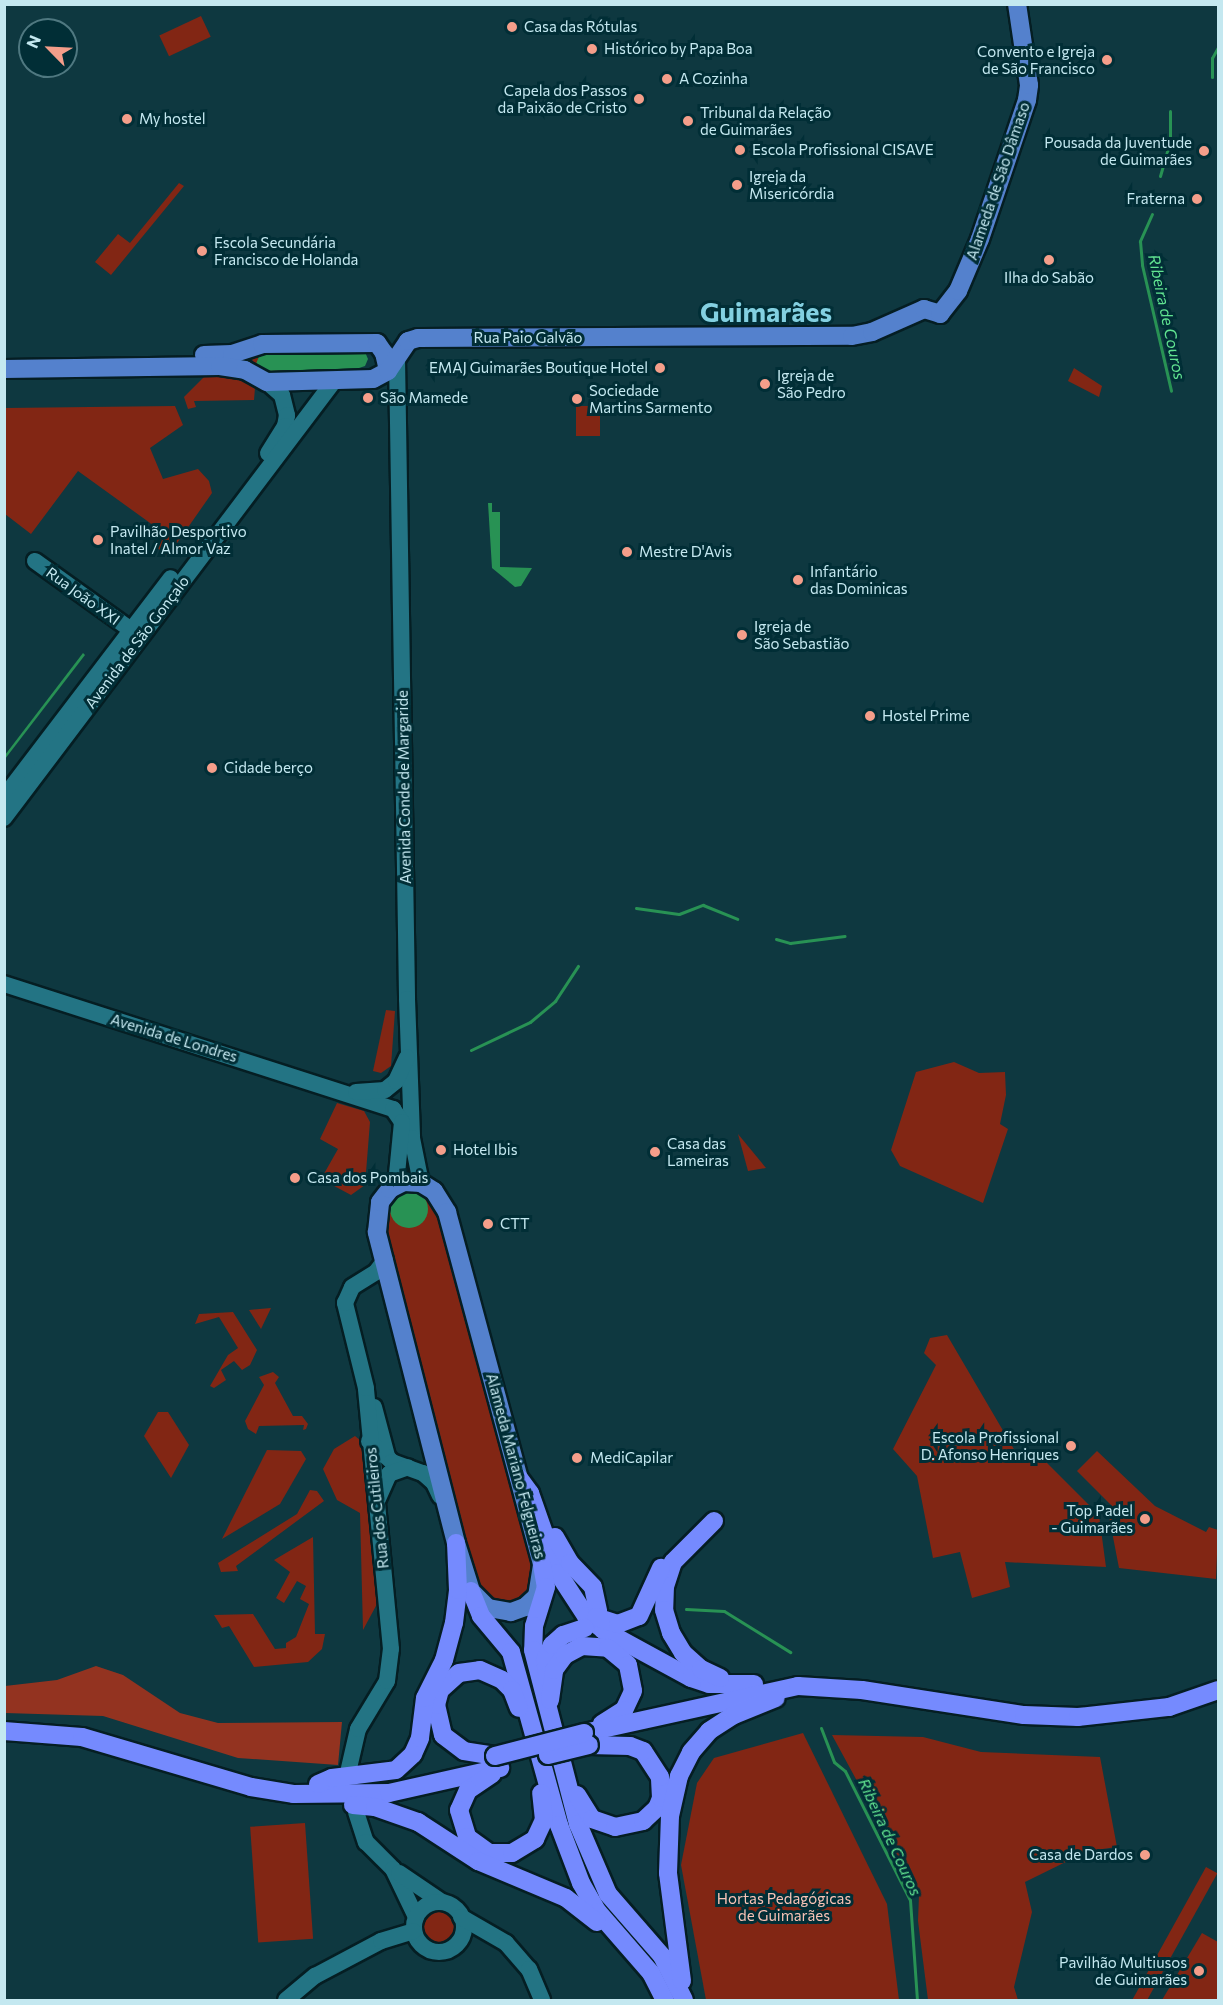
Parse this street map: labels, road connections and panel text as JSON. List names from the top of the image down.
{
  "streets": {
    "main road": [
      "Alameda de São Dâmaso",
      "Rua Paio Galvão",
      "Rua João XXI",
      "Avenida de São Gonçalo",
      "Avenida Conde de Margaride",
      "Avenida de Londres",
      "Alameda Mariano Felgueiras",
      "Rua dos Cutileiros"
    ]
  },
  "crossings": [
    ["Alameda de São Dâmaso", "Rua Paio Galvão"],
    ["Rua Paio Galvão", "Avenida Conde de Margaride"],
    ["Rua João XXI", "Avenida de São Gonçalo"],
    ["Avenida Conde de Margaride", "Avenida de Londres"],
    ["Avenida Conde de Margaride", "Alameda Mariano Felgueiras"]
  ],
  "districts": ["Guimarães"],
  "water": ["Ribeira de Couros"],
  "parks": ["Hortas Pedagógicas de Guimarães"],
  "places": [
    "Casa das Rótulas",
    "Histórico by Papa Boa",
    "Convento e Igreja de São Francisco",
    "A Cozinha",
    "Capela dos Passos da Paixão de Cristo",
    "My hostel",
    "Tribunal da Relação de Guimarães",
    "Escola Profissional CISAVE",
    "Pousada da Juventude de Guimarães",
    "Igreja da Misericórdia",
    "Fraterna",
    "Escola Secundária Francisco de Holanda",
    "Ilha do Sabão",
    "EMAJ Guimarães Boutique Hotel",
    "Igreja de São Pedro",
    "São Mamede",
    "Sociedade Martins Sarmento",
    "Pavilhão Desportivo Inatel / Almor Vaz",
    "Mestre D'Avis",
    "Infantário das Dominicas",
    "Igreja de São Sebastião",
    "Hostel Prime",
    "Cidade berço",
    "Hotel Ibis",
    "Casa das Lameiras",
    "Casa dos Pombais",
    "CTT",
    "Escola Profissional D. Afonso Henriques",
    "MediCapilar",
    "Top Padel - Guimarães",
    "Casa de Dardos",
    "Pavilhão Multiusos de Guimarães"
  ],
  "north": "top left"
}
